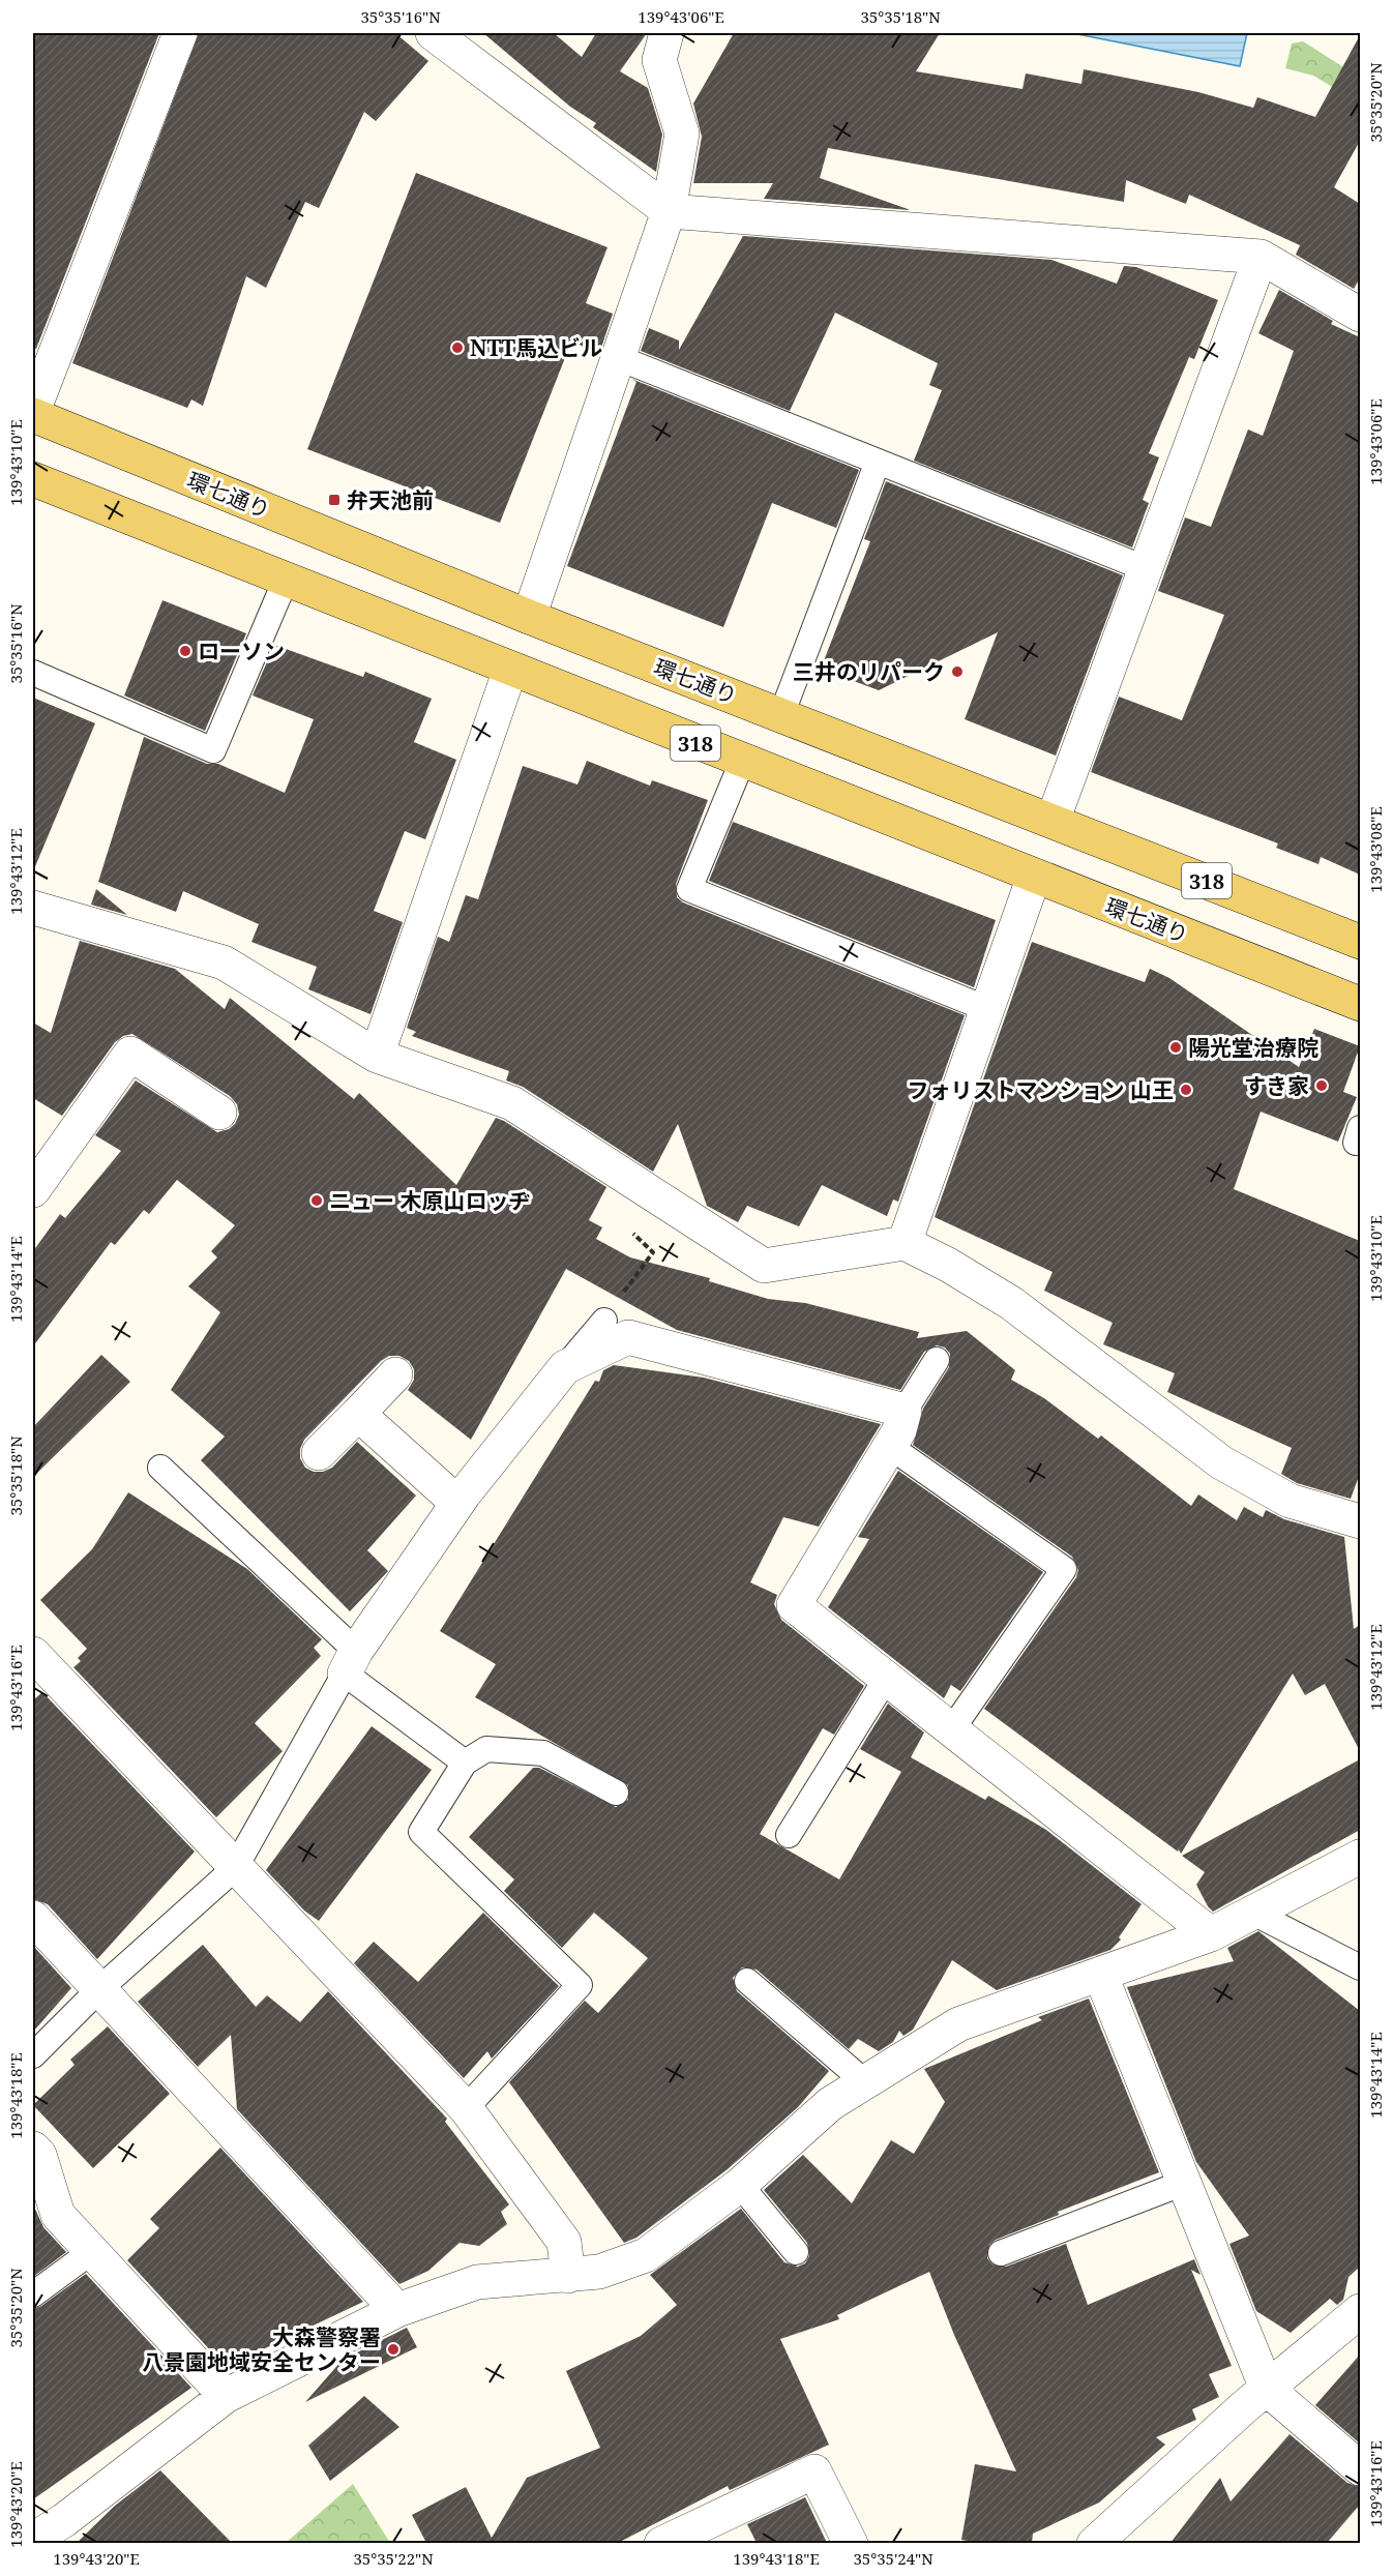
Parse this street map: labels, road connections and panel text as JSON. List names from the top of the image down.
{
  "streets": {
    "main road": ["環七通り", "318"]
  },
  "places": {
    "other": [
      "NTT馬込ビル",
      "ローソン",
      "三井のリパーク",
      "陽光堂治療院",
      "すき家",
      "フォリストマンション 山王",
      "ニュー 木原山ロッヂ",
      "大森警察署 八景園地域安全センター"
    ],
    "transit": ["弁天池前"]
  },
  "coordinates": [
    "35°35'16\"N",
    "139°43'06\"E",
    "35°35'18\"N",
    "35°35'20\"N",
    "139°43'10\"E",
    "139°43'08\"E",
    "139°43'12\"E",
    "139°43'14\"E",
    "139°43'16\"E",
    "139°43'18\"E",
    "139°43'20\"E",
    "35°35'22\"N",
    "35°35'24\"N"
  ]
}
